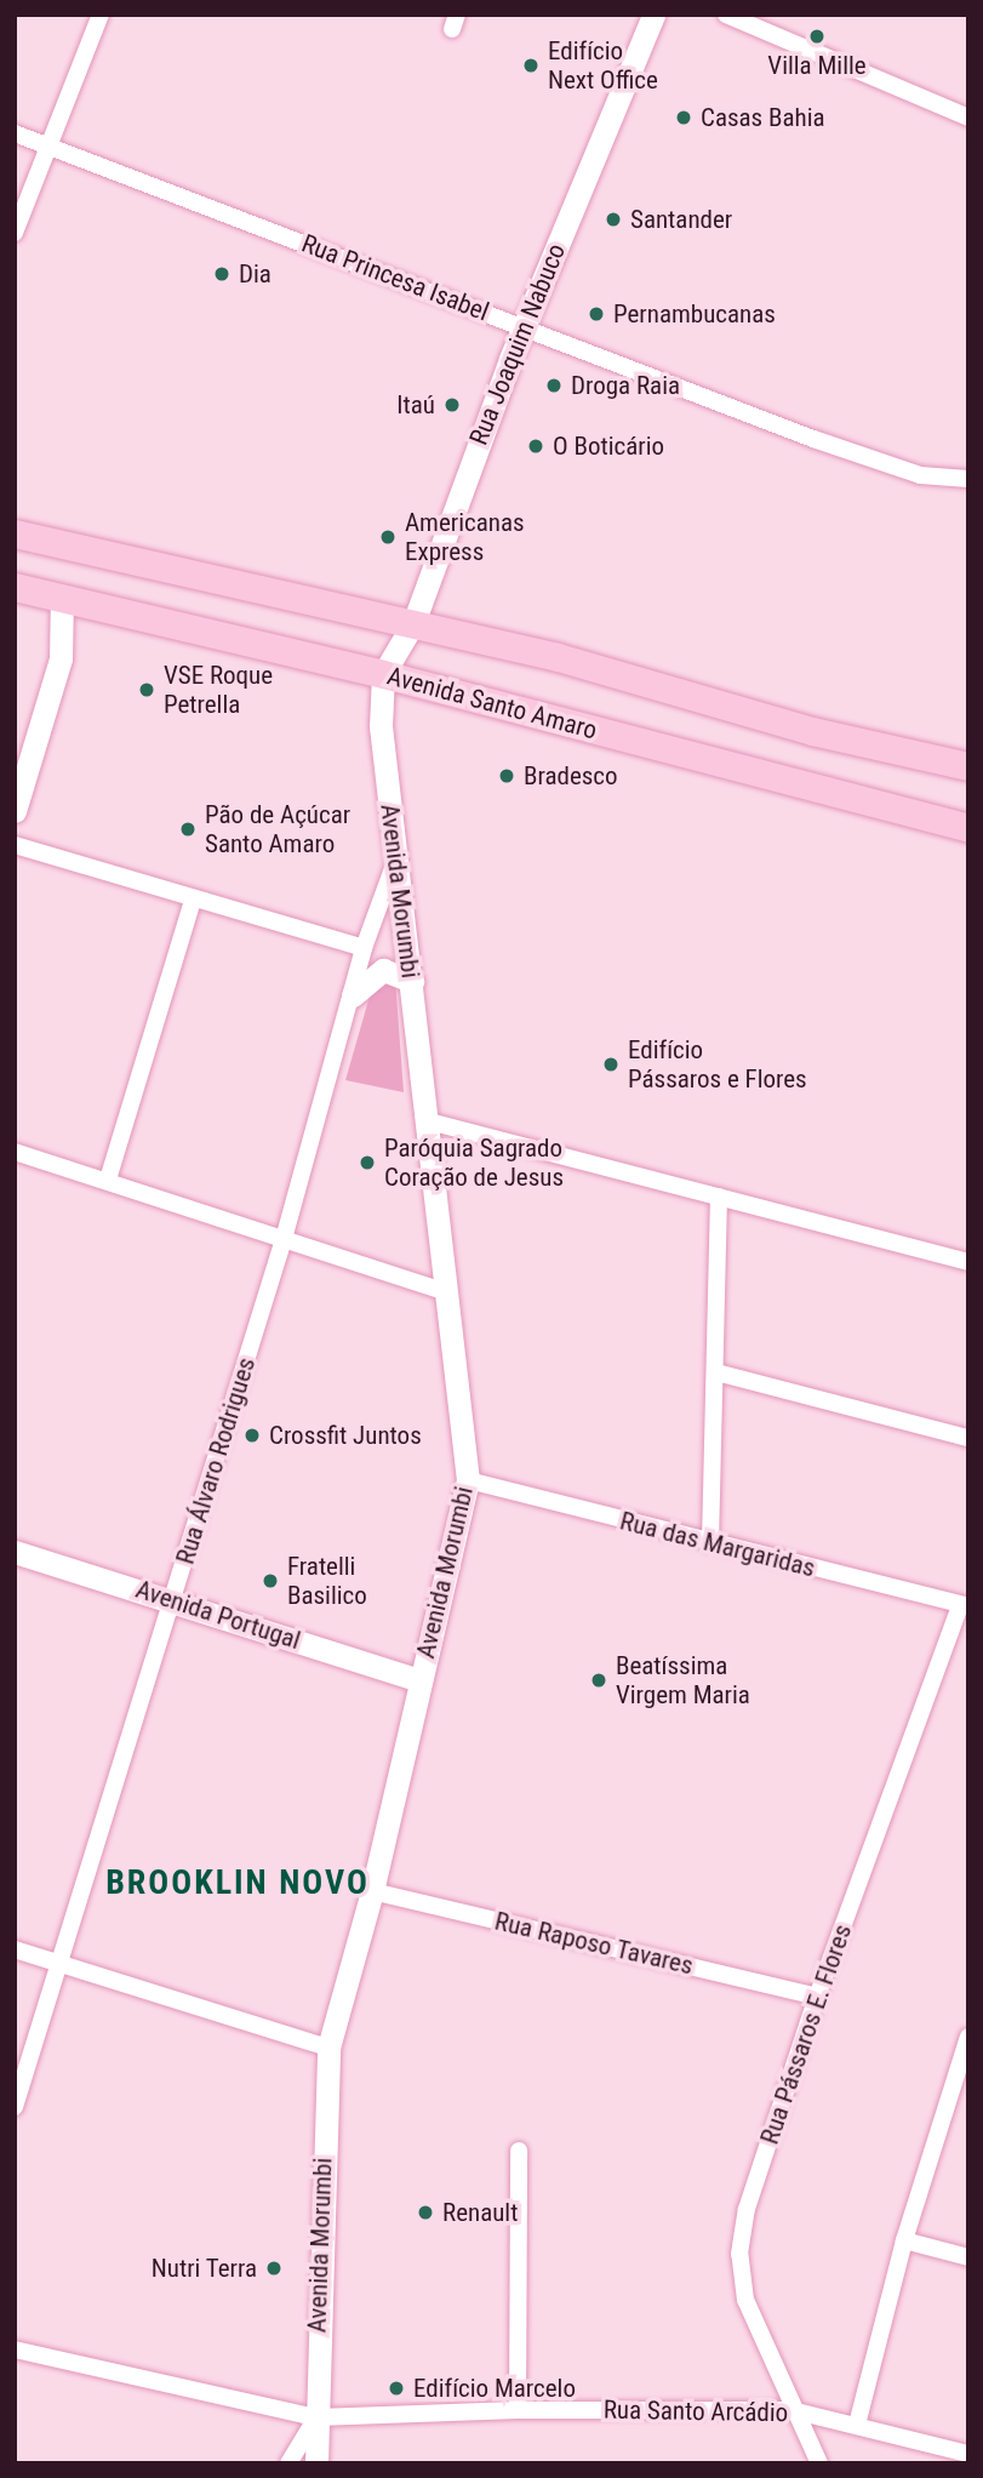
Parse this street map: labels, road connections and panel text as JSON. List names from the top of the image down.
{
  "streets": {
    "main road": ["Avenida Santo Amaro"],
    "street": [
      "Rua Princesa Isabel",
      "Rua Joaquim Nabuco",
      "Avenida Morumbi",
      "Rua Álvaro Rodrigues",
      "Rua das Margaridas",
      "Avenida Portugal",
      "Rua Raposo Tavares",
      "Rua Pássaros E. Flores",
      "Rua Santo Arcádio"
    ]
  },
  "crossings": [
    ["Rua Princesa Isabel", "Rua Joaquim Nabuco"],
    ["Rua Joaquim Nabuco", "Avenida Santo Amaro"],
    ["Rua Joaquim Nabuco", "Avenida Morumbi"],
    ["Avenida Santo Amaro", "Avenida Morumbi"],
    ["Avenida Morumbi", "Rua Álvaro Rodrigues"],
    ["Avenida Morumbi", "Rua das Margaridas"],
    ["Avenida Morumbi", "Avenida Portugal"],
    ["Avenida Morumbi", "Rua Raposo Tavares"],
    ["Avenida Morumbi", "Rua Santo Arcádio"],
    ["Rua Álvaro Rodrigues", "Avenida Portugal"],
    ["Rua das Margaridas", "Rua Pássaros E. Flores"],
    ["Rua Raposo Tavares", "Rua Pássaros E. Flores"],
    ["Rua Pássaros E. Flores", "Rua Santo Arcádio"]
  ],
  "districts": ["BROOKLIN NOVO"],
  "places": [
    "Villa Mille",
    "Edifício Next Office",
    "Casas Bahia",
    "Santander",
    "Dia",
    "Pernambucanas",
    "Droga Raia",
    "Itaú",
    "O Boticário",
    "Americanas Express",
    "VSE Roque Petrella",
    "Bradesco",
    "Pão de Açúcar Santo Amaro",
    "Edifício Pássaros e Flores",
    "Paróquia Sagrado Coração de Jesus",
    "Crossfit Juntos",
    "Fratelli Basilico",
    "Beatíssima Virgem Maria",
    "Renault",
    "Nutri Terra",
    "Edifício Marcelo"
  ]
}
